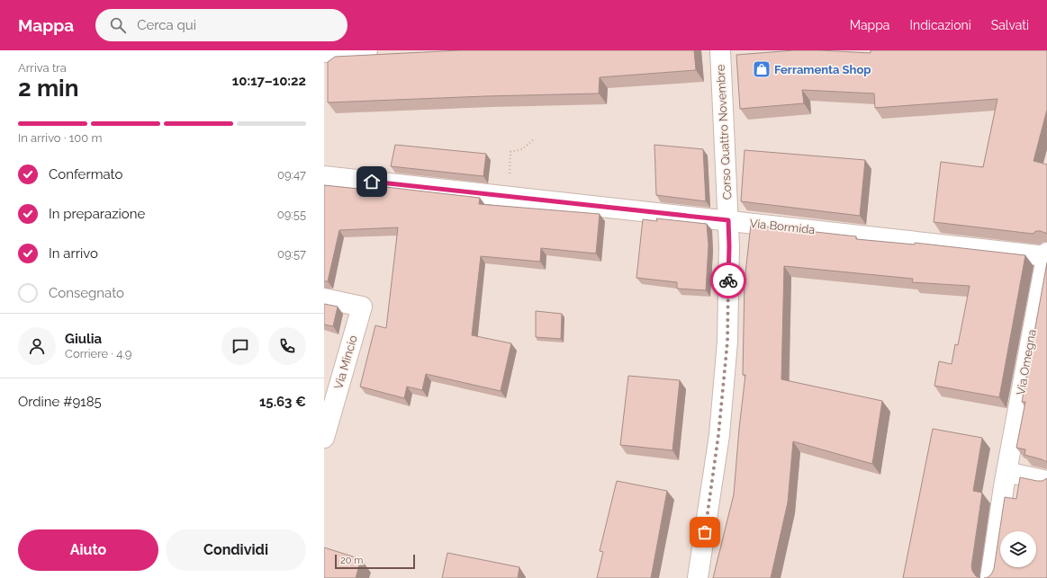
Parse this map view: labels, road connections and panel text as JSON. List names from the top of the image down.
{
  "streets": {
    "street": [
      "Corso Quattro Novembre",
      "Via Bormida",
      "Via Mincio",
      "Via Omegna"
    ]
  },
  "crossings": [
    ["Corso Quattro Novembre", "Via Bormida"],
    ["Via Bormida", "Via Omegna"]
  ],
  "places": {
    "shop": ["Ferramenta Shop"]
  },
  "scale_bar": "20 m",
  "page": {
    "header": "Mappa",
    "search": "Cerca qui",
    "nav": ["Mappa", "Indicazioni", "Salvati"],
    "heading": ["2 min", "Arriva tra", "10:17–10:22"],
    "panel": [
      "Giulia",
      "Corriere · 4.9",
      "Ordine #9185",
      "15.63 €"
    ],
    "bar": "In arrivo · 100 m",
    "list": [
      ["Confermato", "09:47"],
      ["In preparazione", "09:55"],
      ["In arrivo", "09:57"],
      "Consegnato"
    ],
    "buttons": ["Aiuto", "Condividi"],
    "scale": "20 m"
  }
}
